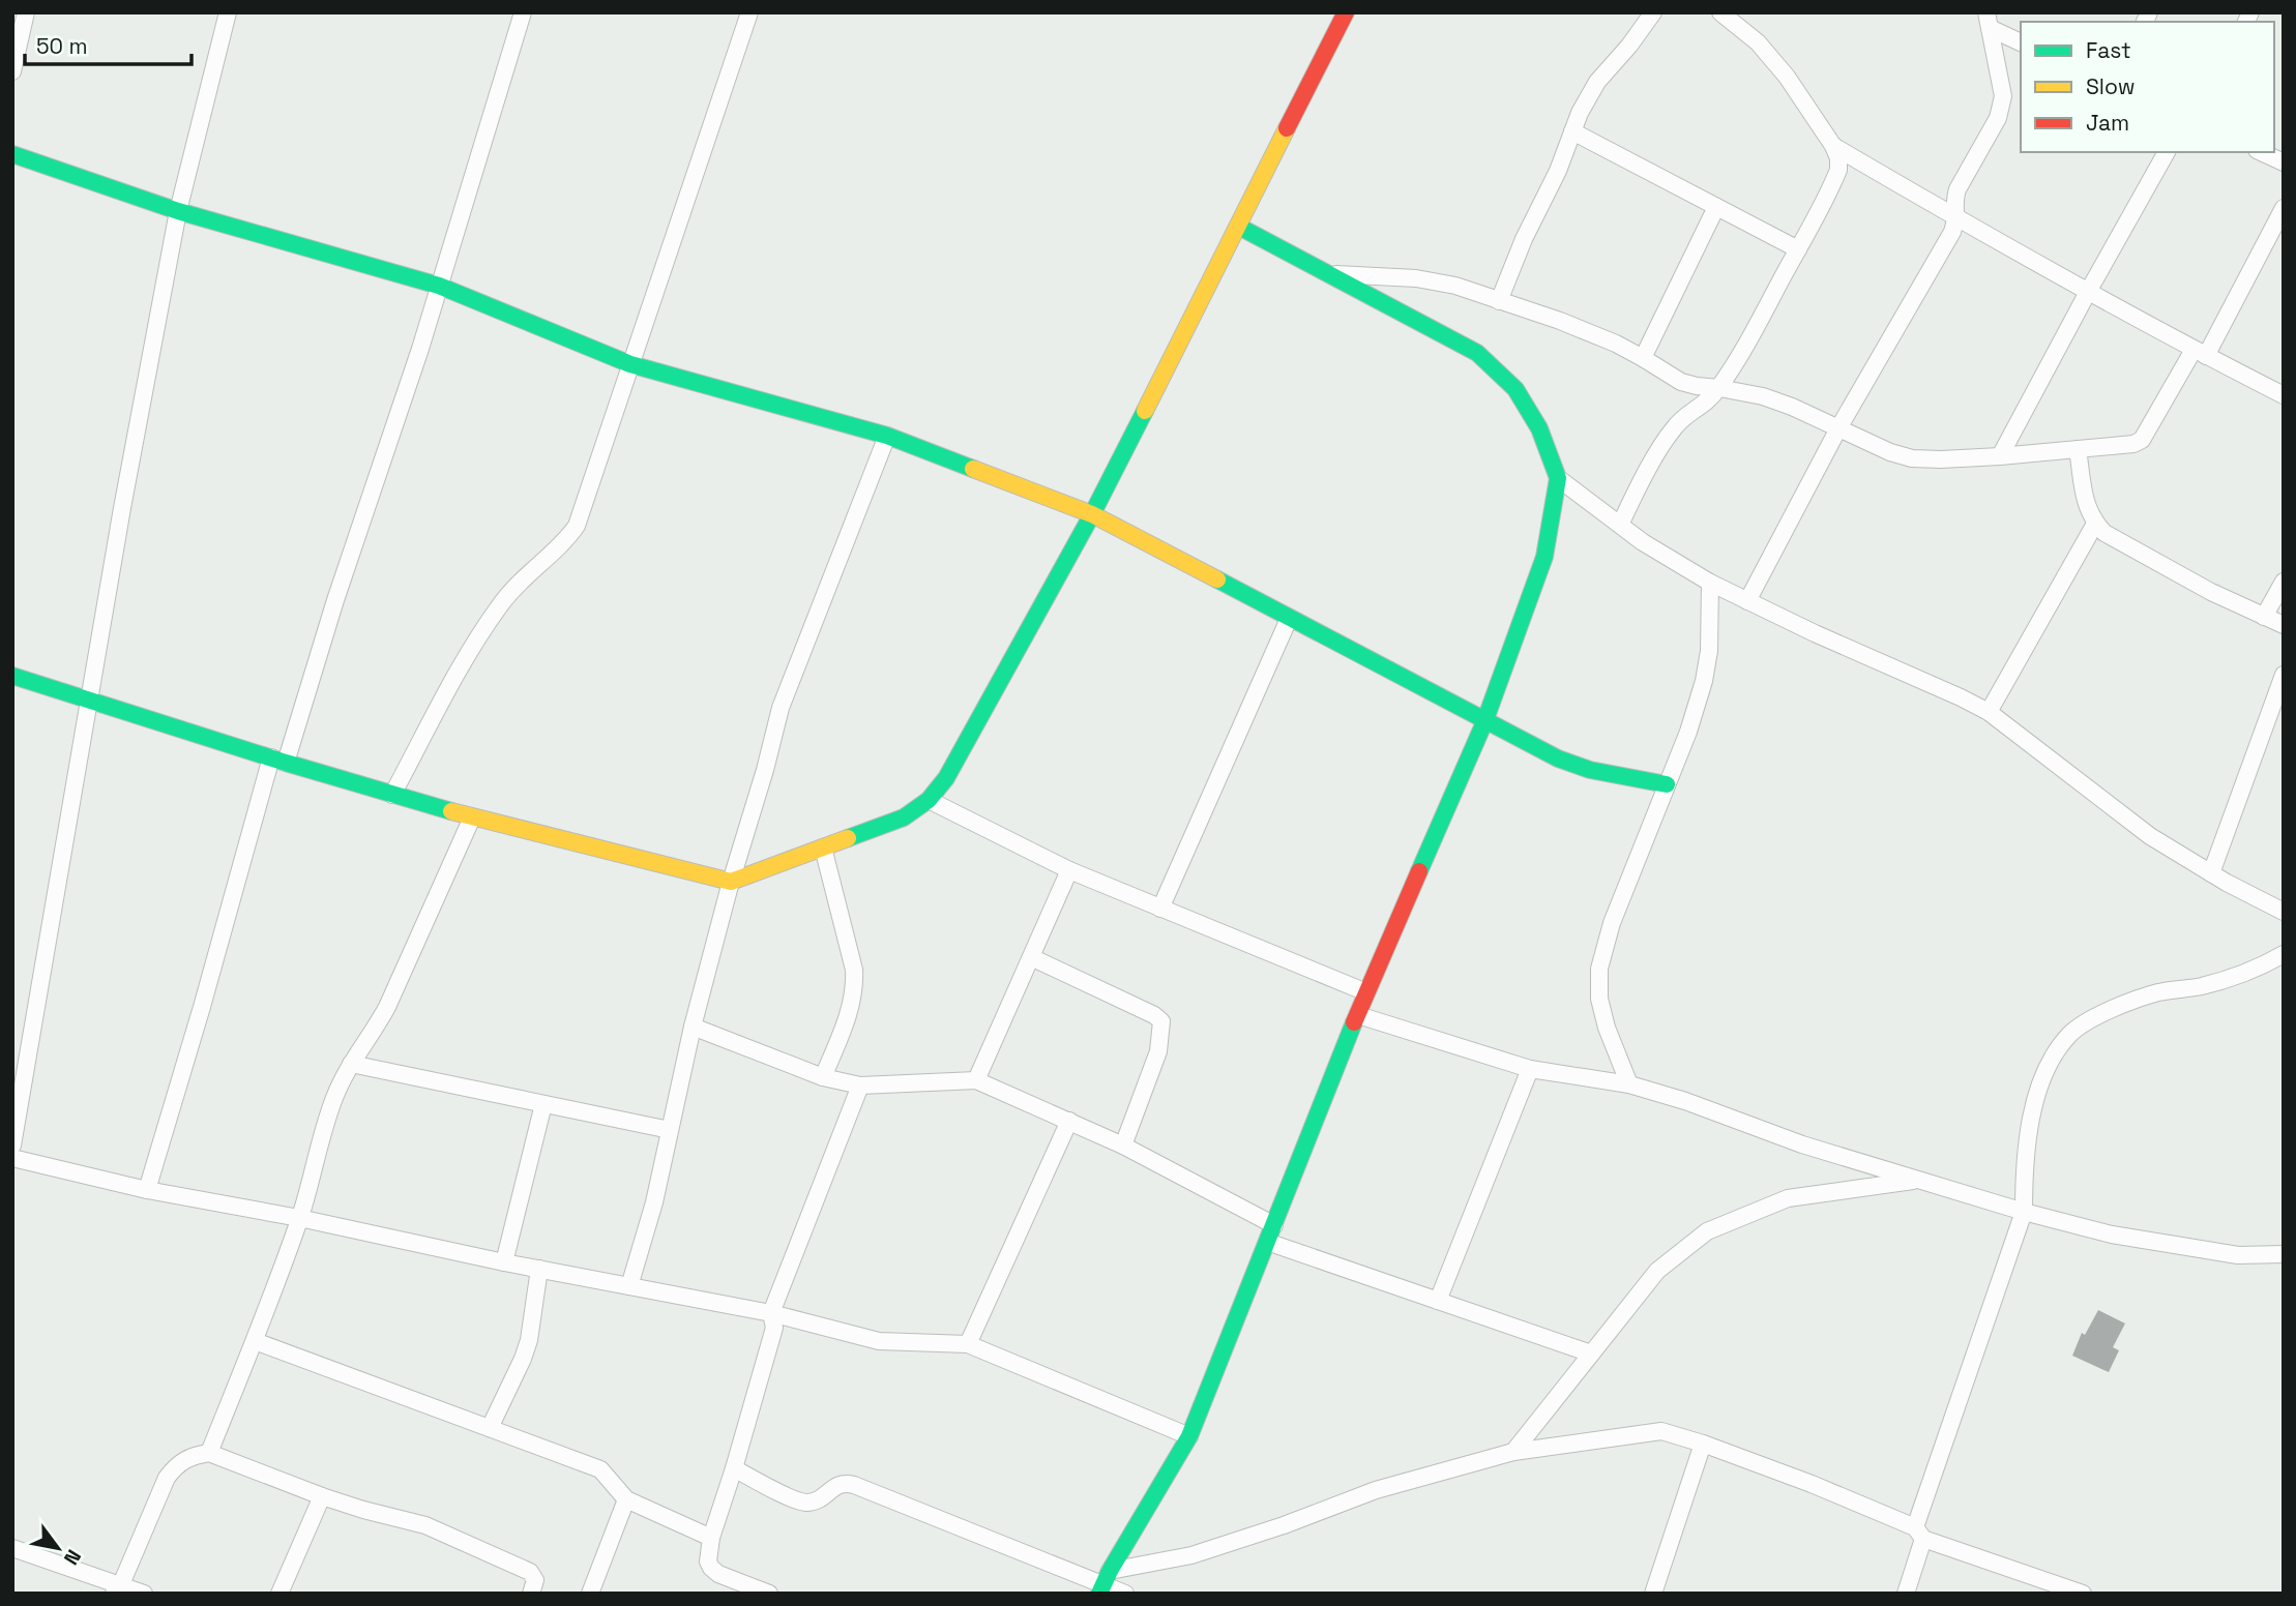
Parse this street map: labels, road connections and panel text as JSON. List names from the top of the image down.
{
  "legend": ["Fast", "Slow", "Jam"],
  "scale_bar": "50 m",
  "north": "bottom right"
}
